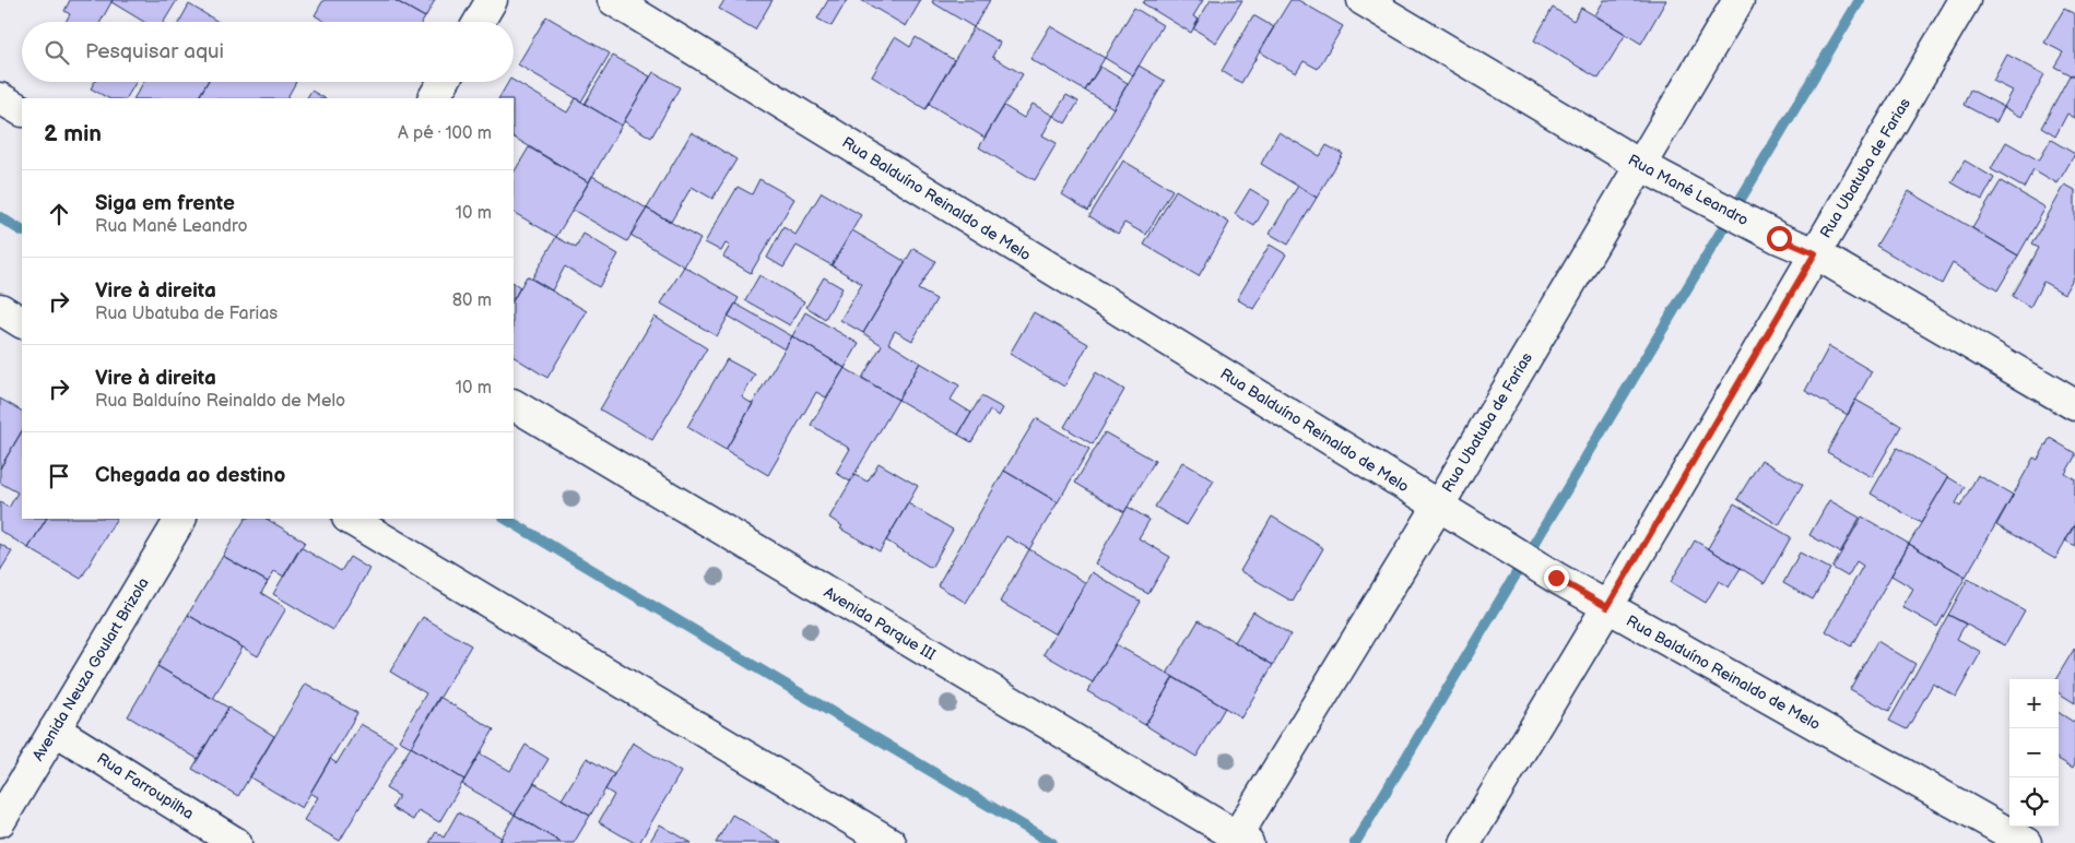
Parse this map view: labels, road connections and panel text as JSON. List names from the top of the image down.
{
  "streets": {
    "street": [
      "Rua Ubatuba de Farias",
      "Rua Mané Leandro",
      "Rua Balduíno Reinaldo de Melo",
      "Avenida Parque III",
      "Avenida Neuza Goulart Brizola",
      "Rua Farroupilha"
    ]
  },
  "crossings": [
    ["Rua Ubatuba de Farias", "Rua Mané Leandro"],
    ["Rua Ubatuba de Farias", "Rua Balduíno Reinaldo de Melo"],
    ["Rua Ubatuba de Farias", "Avenida Parque III"],
    ["Avenida Neuza Goulart Brizola", "Rua Farroupilha"]
  ],
  "page": {
    "search": "Pesquisar aqui",
    "heading": ["2 min", "A pé · 100 m"],
    "list": [
      ["Siga em frente", "Rua Mané Leandro", "10 m"],
      ["Vire à direita", "Rua Ubatuba de Farias", "80 m"],
      ["Vire à direita", "Rua Balduíno Reinaldo de Melo", "10 m"],
      "Chegada ao destino"
    ],
    "map_buttons": ["+", "−"]
  }
}
